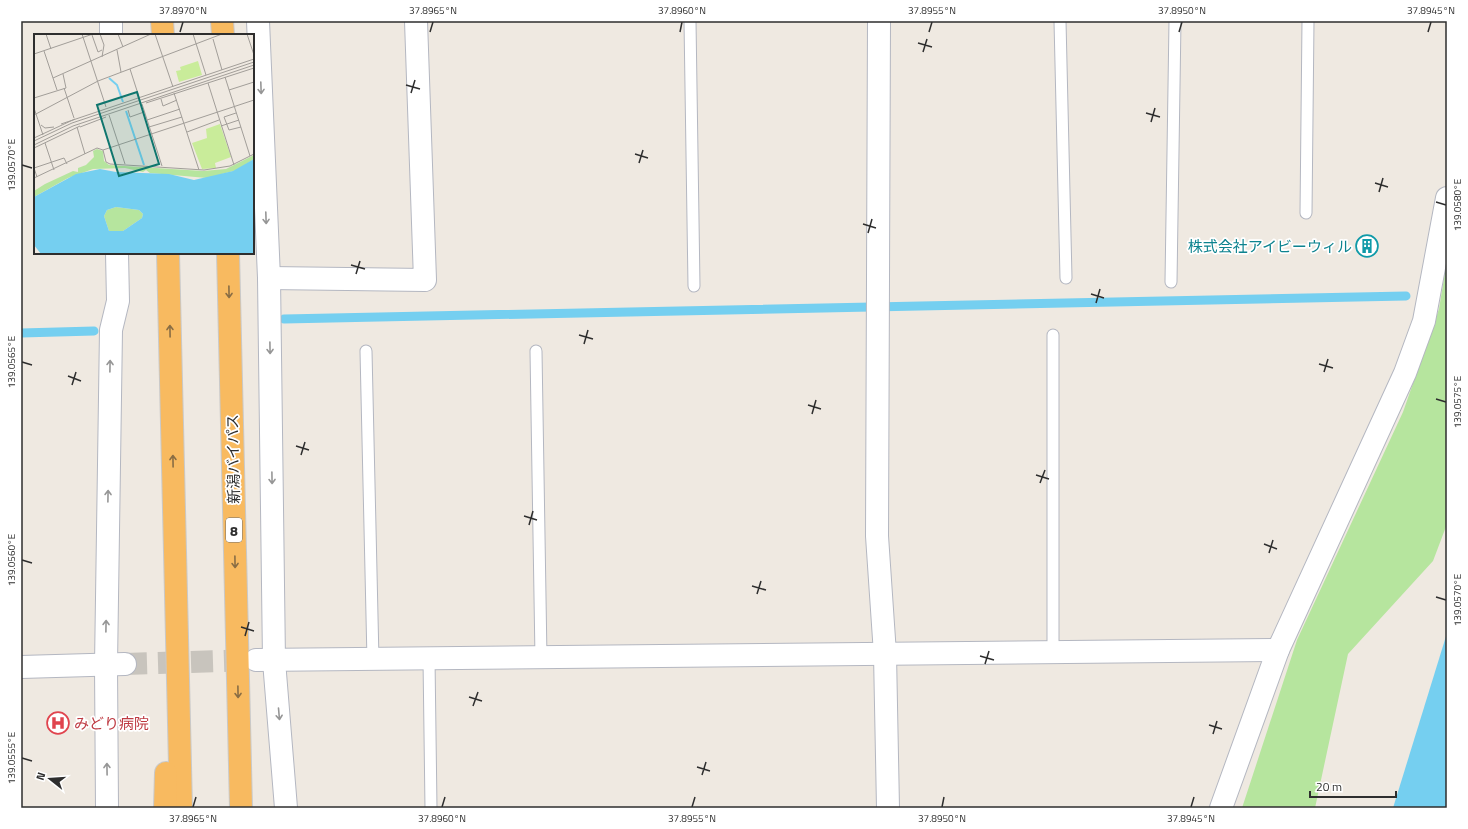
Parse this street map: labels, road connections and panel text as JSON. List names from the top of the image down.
{
  "streets": {
    "highway": ["新潟バイパス", "8"]
  },
  "places": {
    "building": ["株式会社アイビーウィル"],
    "hospital": ["みどり病院"]
  },
  "scale_bar": "20 m",
  "north": "left",
  "coordinates": [
    "37.8970°N",
    "37.8965°N",
    "37.8960°N",
    "37.8955°N",
    "37.8950°N",
    "37.8945°N",
    "139.0570°E",
    "139.0580°E",
    "139.0565°E",
    "139.0575°E",
    "139.0560°E",
    "139.0555°E"
  ]
}
